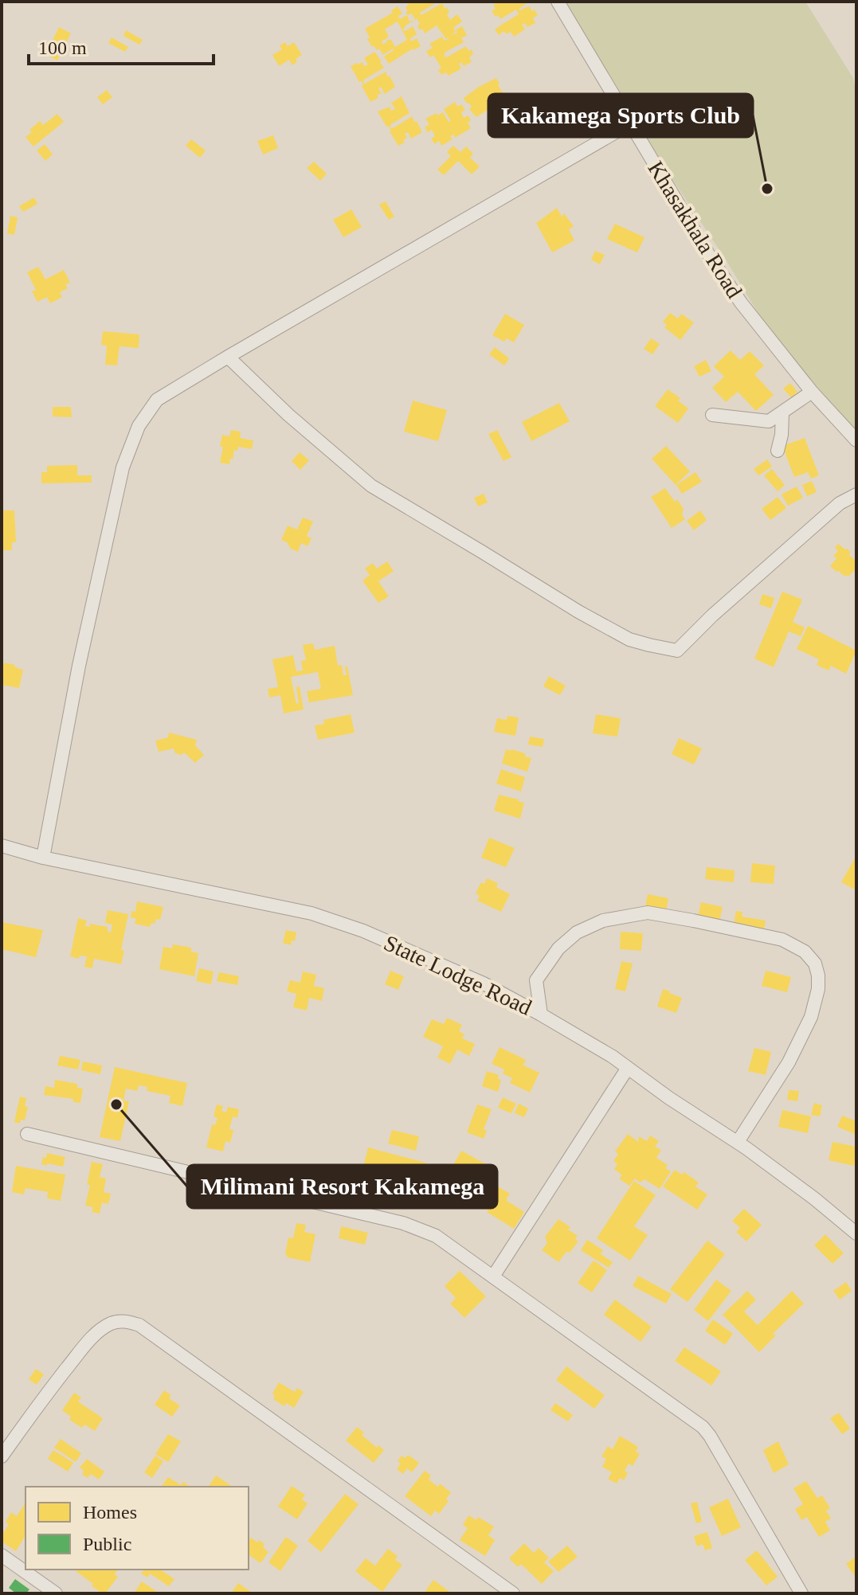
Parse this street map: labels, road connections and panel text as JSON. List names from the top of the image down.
{
  "streets": {
    "street": ["Khasakhala Road", "State Lodge Road"]
  },
  "places": ["Kakamega Sports Club", "Milimani Resort Kakamega"],
  "legend": ["Homes", "Public"],
  "scale_bar": "100 m"
}
